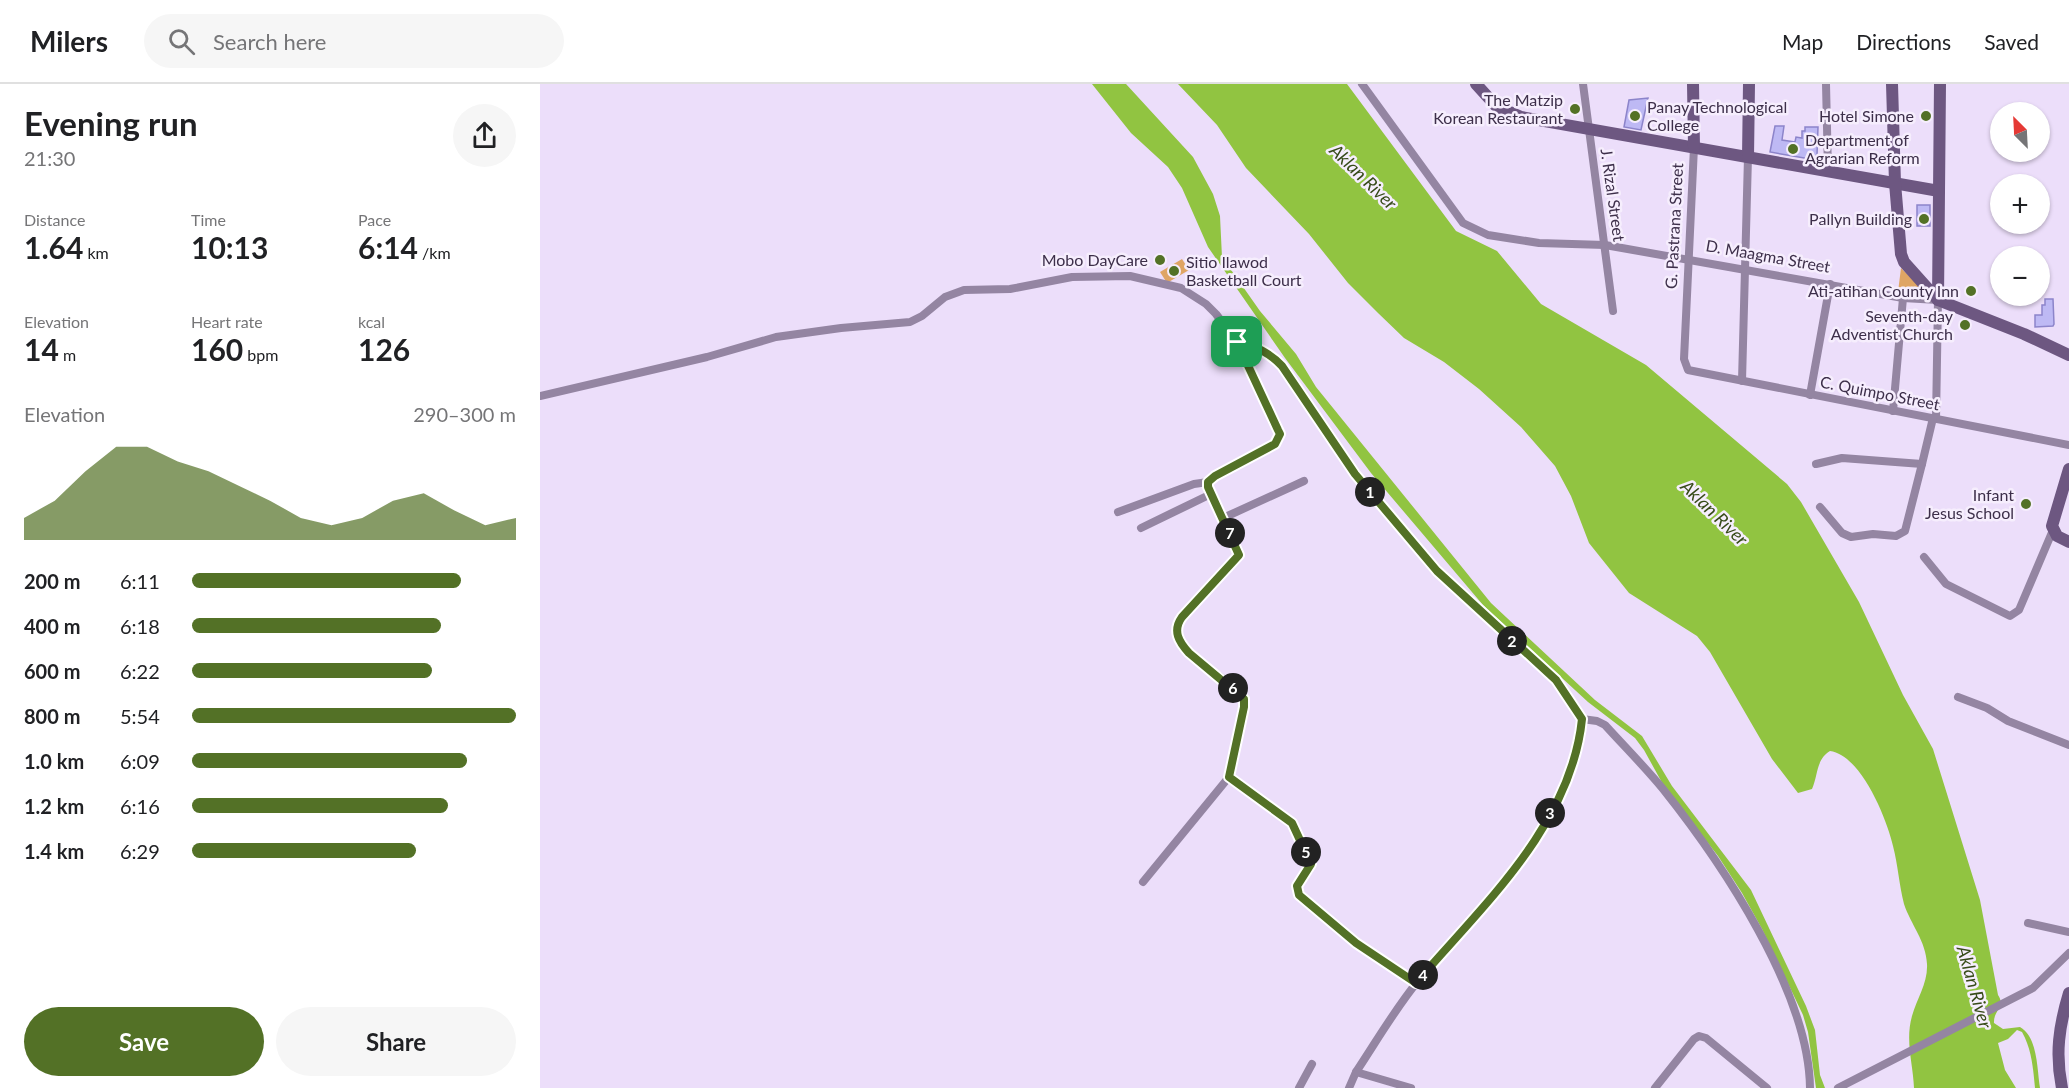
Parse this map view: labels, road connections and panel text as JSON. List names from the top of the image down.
{
  "streets": {
    "street": [
      "J. Rizal Street",
      "G. Pastrana Street",
      "D. Maagma Street",
      "C. Quimpo Street"
    ]
  },
  "crossings": [
    ["J. Rizal Street", "D. Maagma Street"],
    ["G. Pastrana Street", "D. Maagma Street"],
    ["G. Pastrana Street", "C. Quimpo Street"]
  ],
  "water": ["Aklan River"],
  "places": [
    "The Matzip Korean Restaurant",
    "Panay Technological College",
    "Hotel Simone",
    "Department of Agrarian Reform",
    "Pallyn Building",
    "Mobo DayCare",
    "Sitio Ilawod Basketball Court",
    "Ati-atihan County Inn",
    "Seventh-day Adventist Church",
    "Infant Jesus School"
  ],
  "north": "top left",
  "page": {
    "header": "Milers",
    "search": "Search here",
    "nav": ["Map", "Directions", "Saved"],
    "heading": ["Evening run", "21:30"],
    "map_buttons": ["+", "−"],
    "stats": [
      ["Distance", "1.64 km"],
      ["Time", "10:13"],
      ["Pace", "6:14 /km"],
      ["Elevation", "14 m"],
      ["Heart rate", "160 bpm"],
      ["kcal", "126"]
    ],
    "chart": ["Elevation", "290–300 m"],
    "pins": [
      "1",
      "7",
      "2",
      "6",
      "3",
      "5",
      "4"
    ],
    "list": [
      {
        "name": "200 m",
        "note": "6:11"
      },
      {
        "name": "400 m",
        "note": "6:18"
      },
      {
        "name": "600 m",
        "note": "6:22"
      },
      {
        "name": "800 m",
        "note": "5:54"
      },
      {
        "name": "1.0 km",
        "note": "6:09"
      },
      {
        "name": "1.2 km",
        "note": "6:16"
      },
      {
        "name": "1.4 km",
        "note": "6:29"
      }
    ],
    "buttons": ["Save", "Share"]
  }
}
